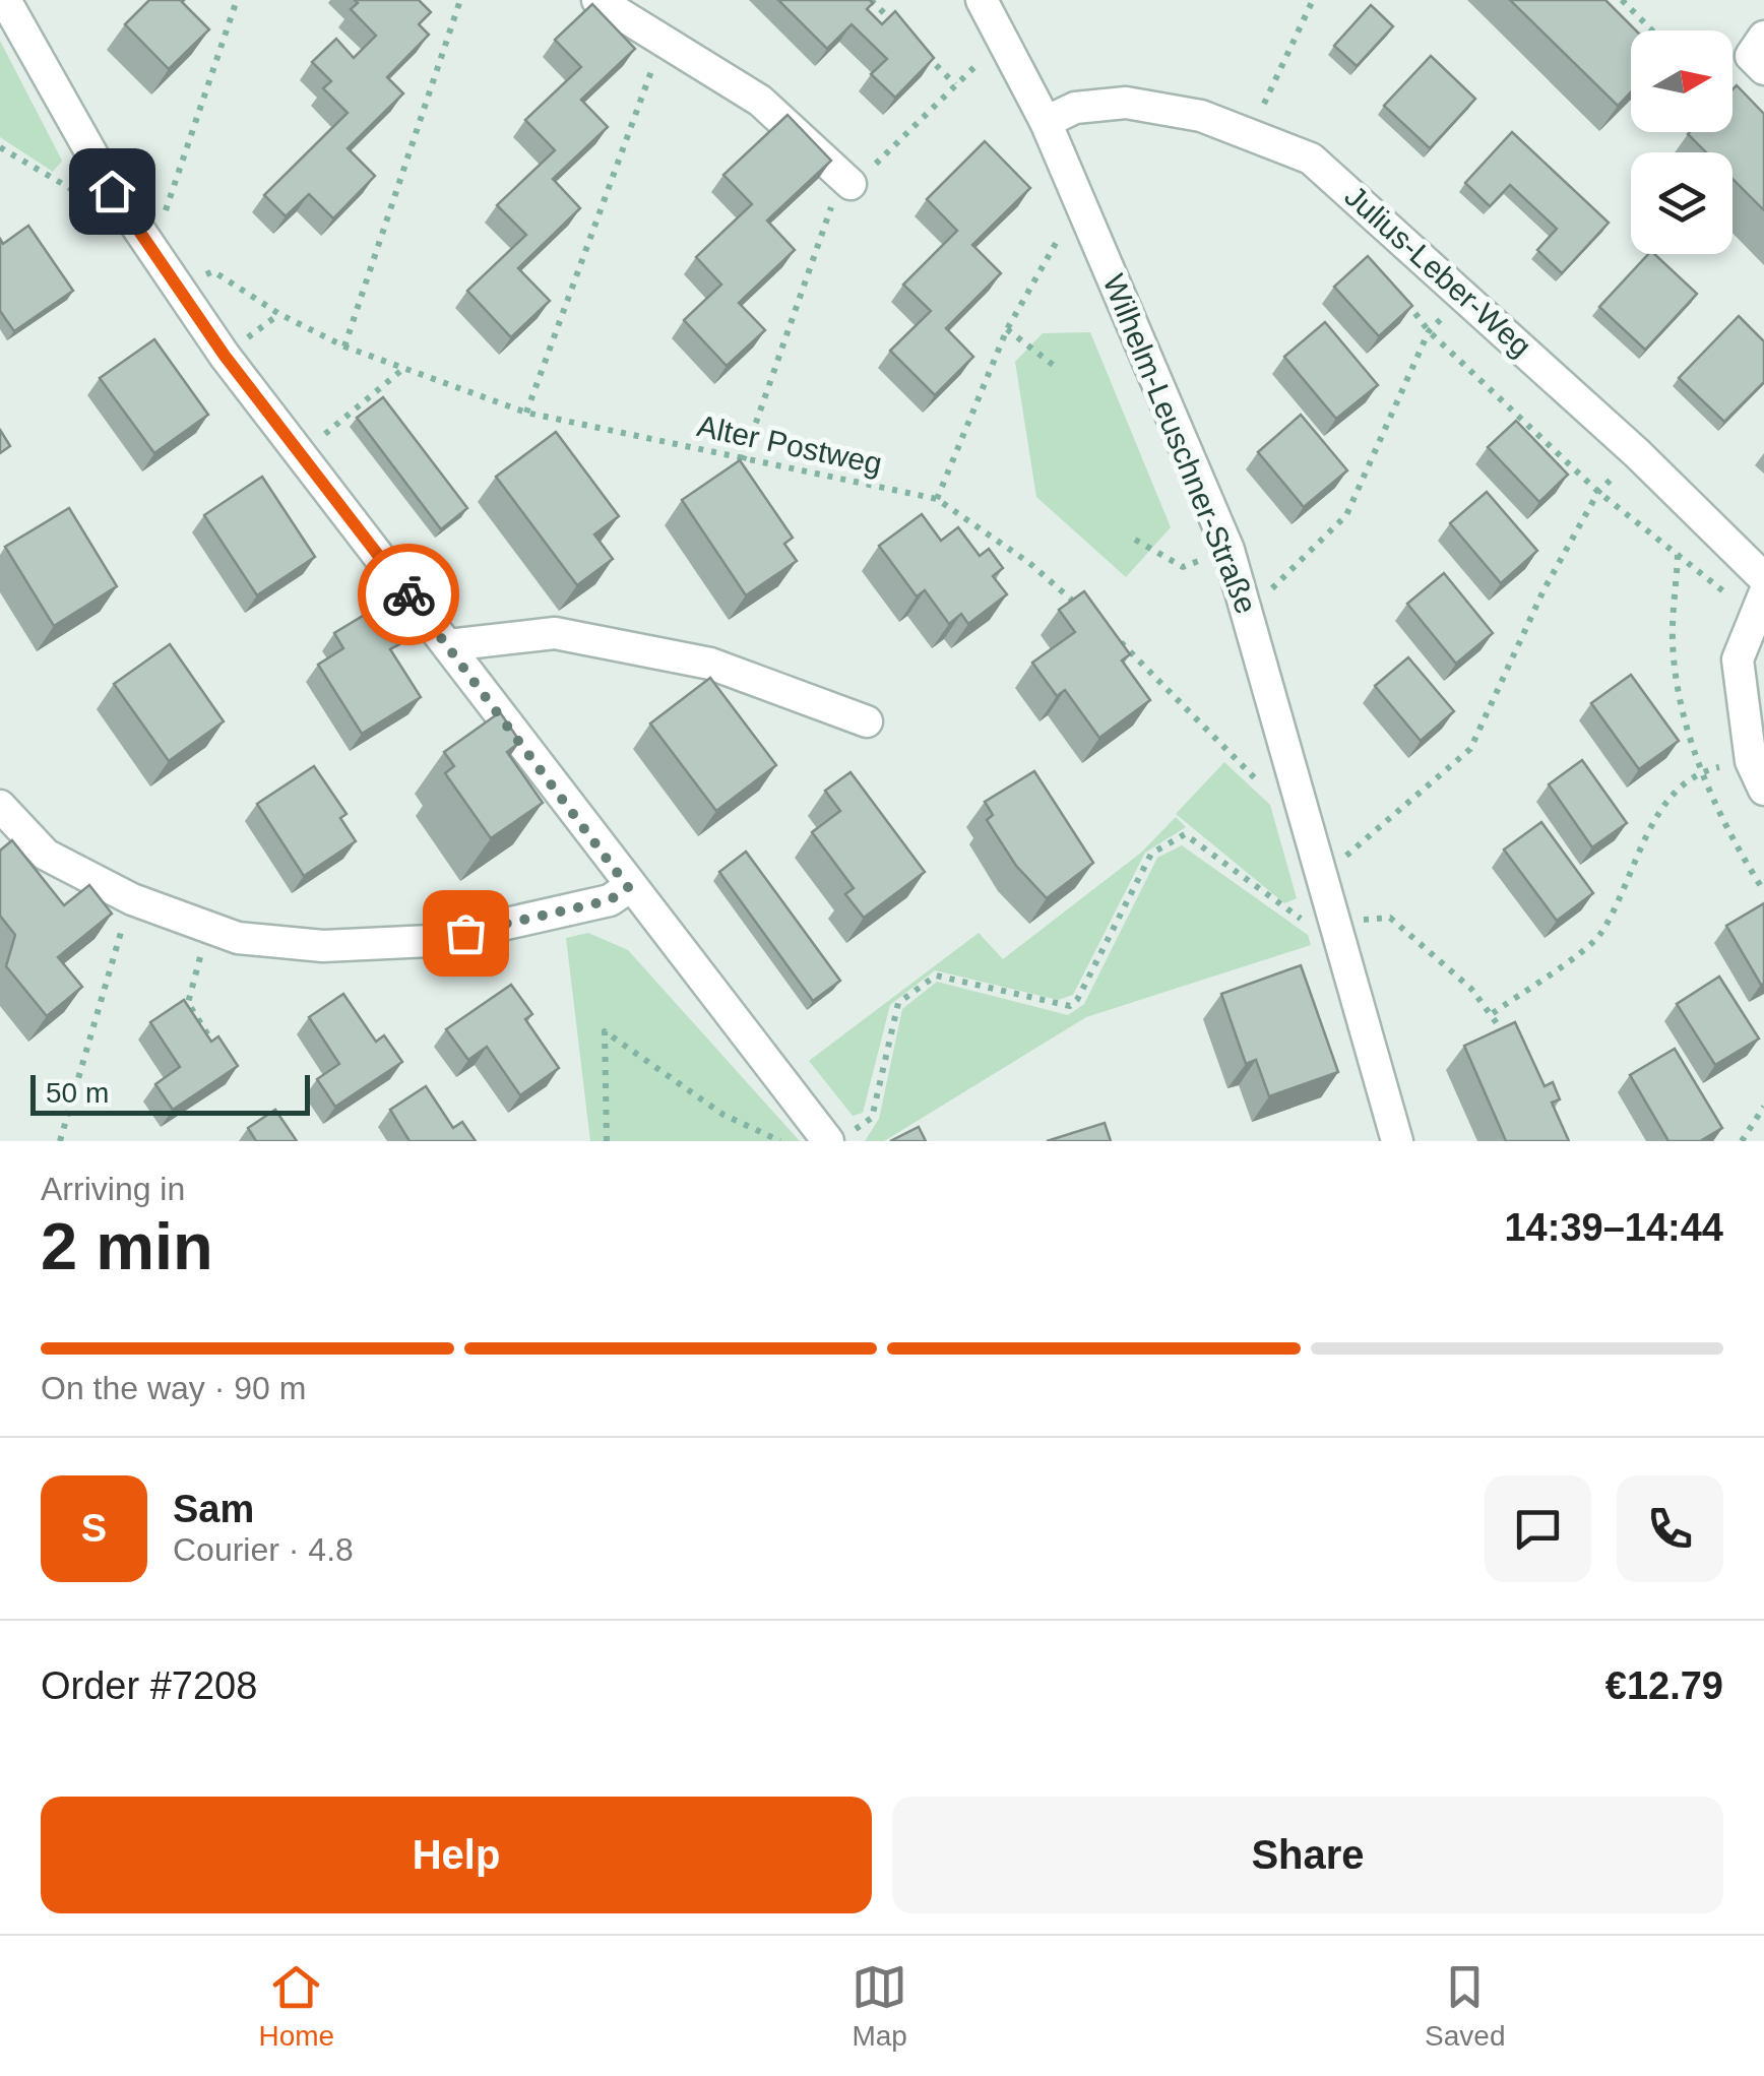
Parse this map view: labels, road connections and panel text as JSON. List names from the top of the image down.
{
  "streets": {
    "street": ["Julius-Leber-Weg", "Wilhelm-Leuschner-Straße"],
    "path": ["Alter Postweg"]
  },
  "crossings": [
    ["Julius-Leber-Weg", "Wilhelm-Leuschner-Straße"]
  ],
  "scale_bar": "50 m",
  "north": "right",
  "page": {
    "scale": "50 m",
    "heading": ["2 min", "Arriving in", "14:39–14:44"],
    "panel": [
      "Sam",
      "Courier · 4.8",
      "Order #7208",
      "€12.79"
    ],
    "bar": "On the way · 90 m",
    "round": "S",
    "buttons": ["Help", "Share"],
    "tabs": ["Home", "Map", "Saved"]
  }
}
